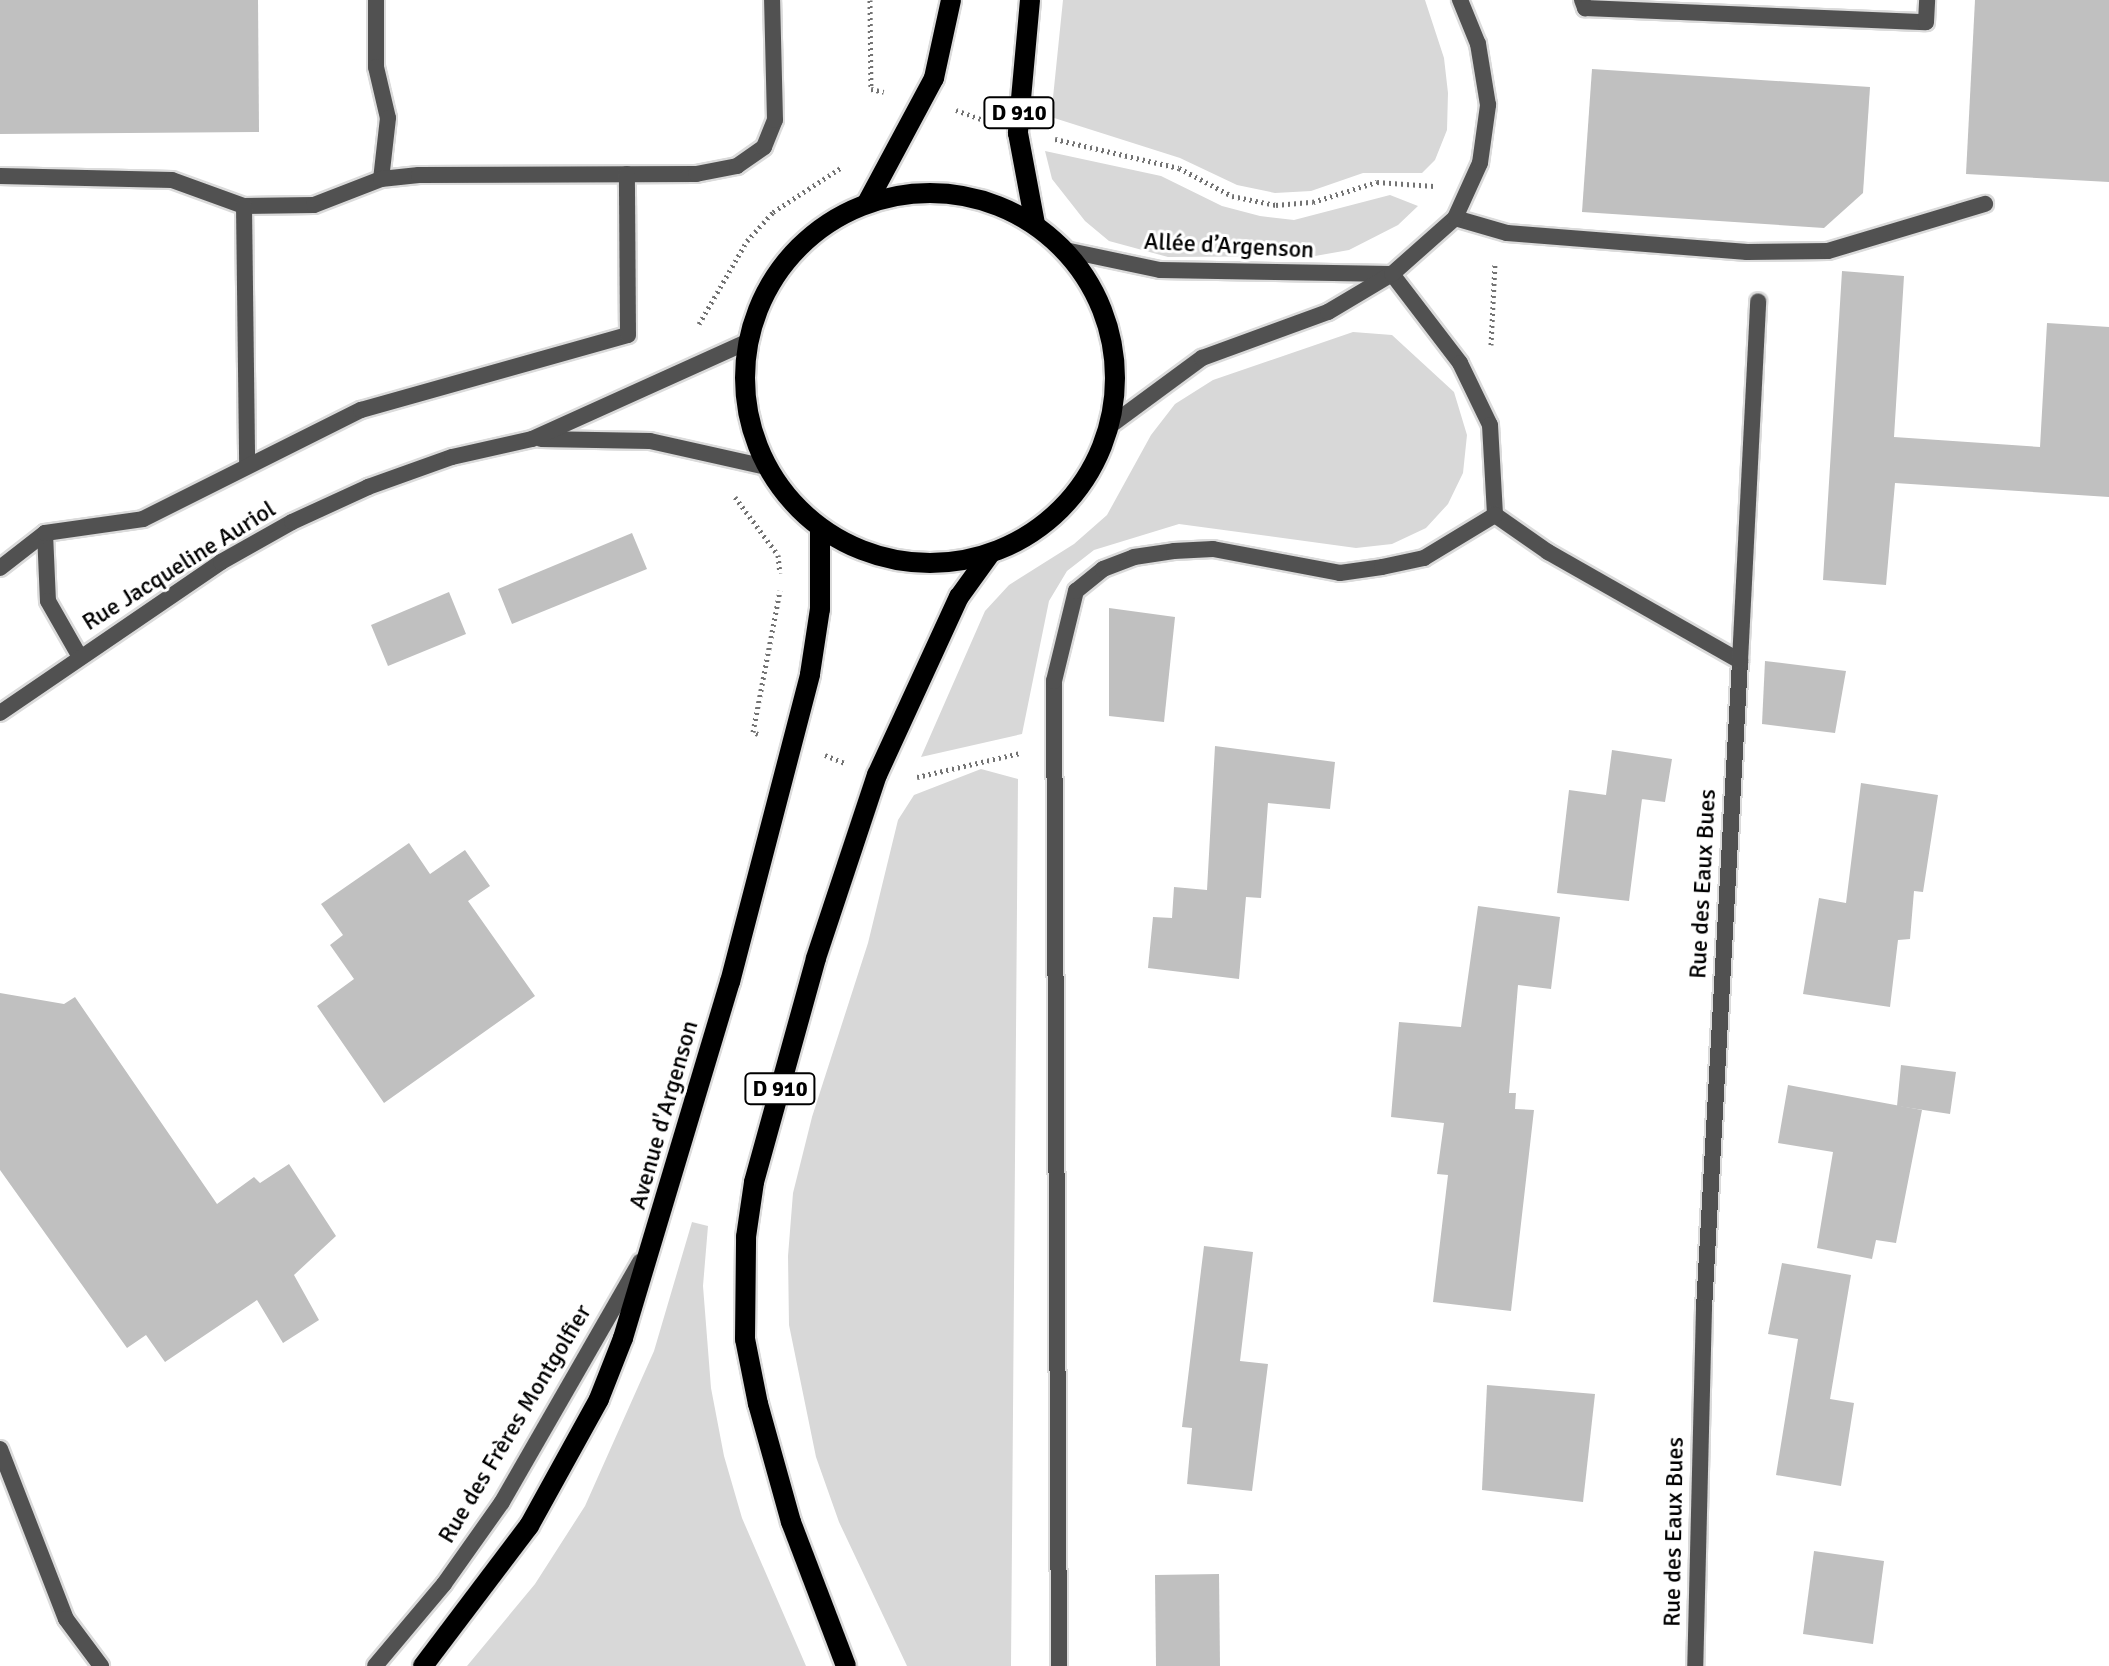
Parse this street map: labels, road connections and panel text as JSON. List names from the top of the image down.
{
  "streets": {
    "main road": ["D 910", "Avenue d'Argenson"],
    "street": [
      "Allée d’Argenson",
      "Rue Jacqueline Auriol",
      "Rue des Eaux Bues",
      "Rue des Frères Montgolfier"
    ]
  },
  "crossings": [
    ["Avenue d'Argenson", "Rue des Frères Montgolfier"]
  ]
}
